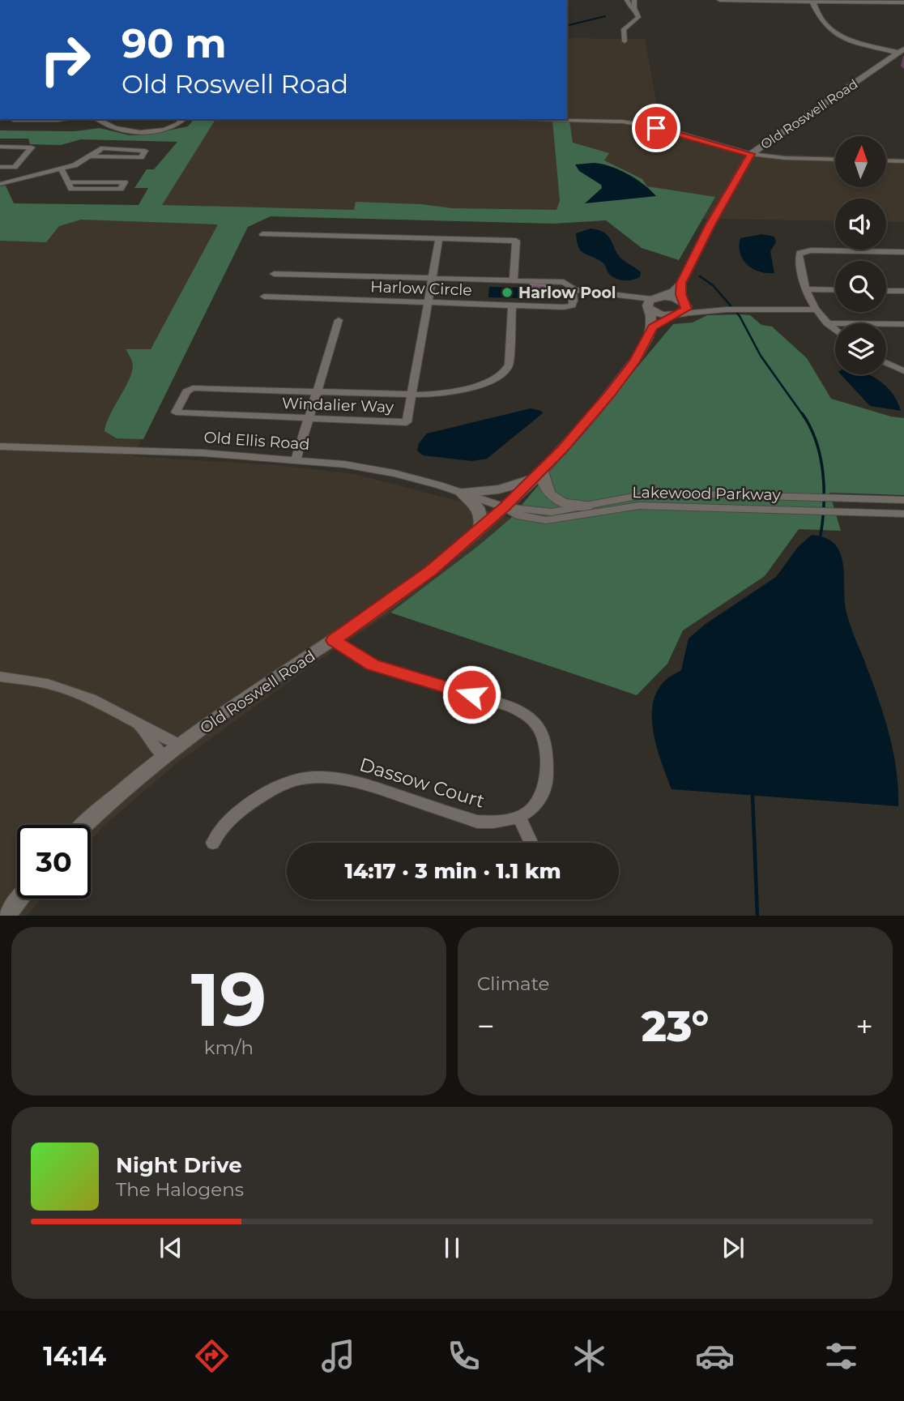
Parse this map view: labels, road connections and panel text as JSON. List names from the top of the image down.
{
  "streets": {
    "street": [
      "Old Roswell Road",
      "Harlow Circle",
      "Windalier Way",
      "Old Ellis Road",
      "Lakewood Parkway",
      "Dassow Court"
    ]
  },
  "crossings": [
    ["Old Roswell Road", "Harlow Circle"],
    ["Old Roswell Road", "Old Ellis Road"],
    ["Old Roswell Road", "Lakewood Parkway"],
    ["Harlow Circle", "Windalier Way"],
    ["Old Ellis Road", "Lakewood Parkway"]
  ],
  "places": ["Harlow Pool"],
  "north": "top",
  "page": {
    "turn": ["90 m", "Old Roswell Road"],
    "limit": "30",
    "trip": "14:17 · 3 min · 1.1 km",
    "tile": [
      ["19", "km/h"],
      "Climate"
    ],
    "heat": ["−", "23°", "+"],
    "song": ["Night Drive", "The Halogens"],
    "tabs": "14:14"
  }
}
